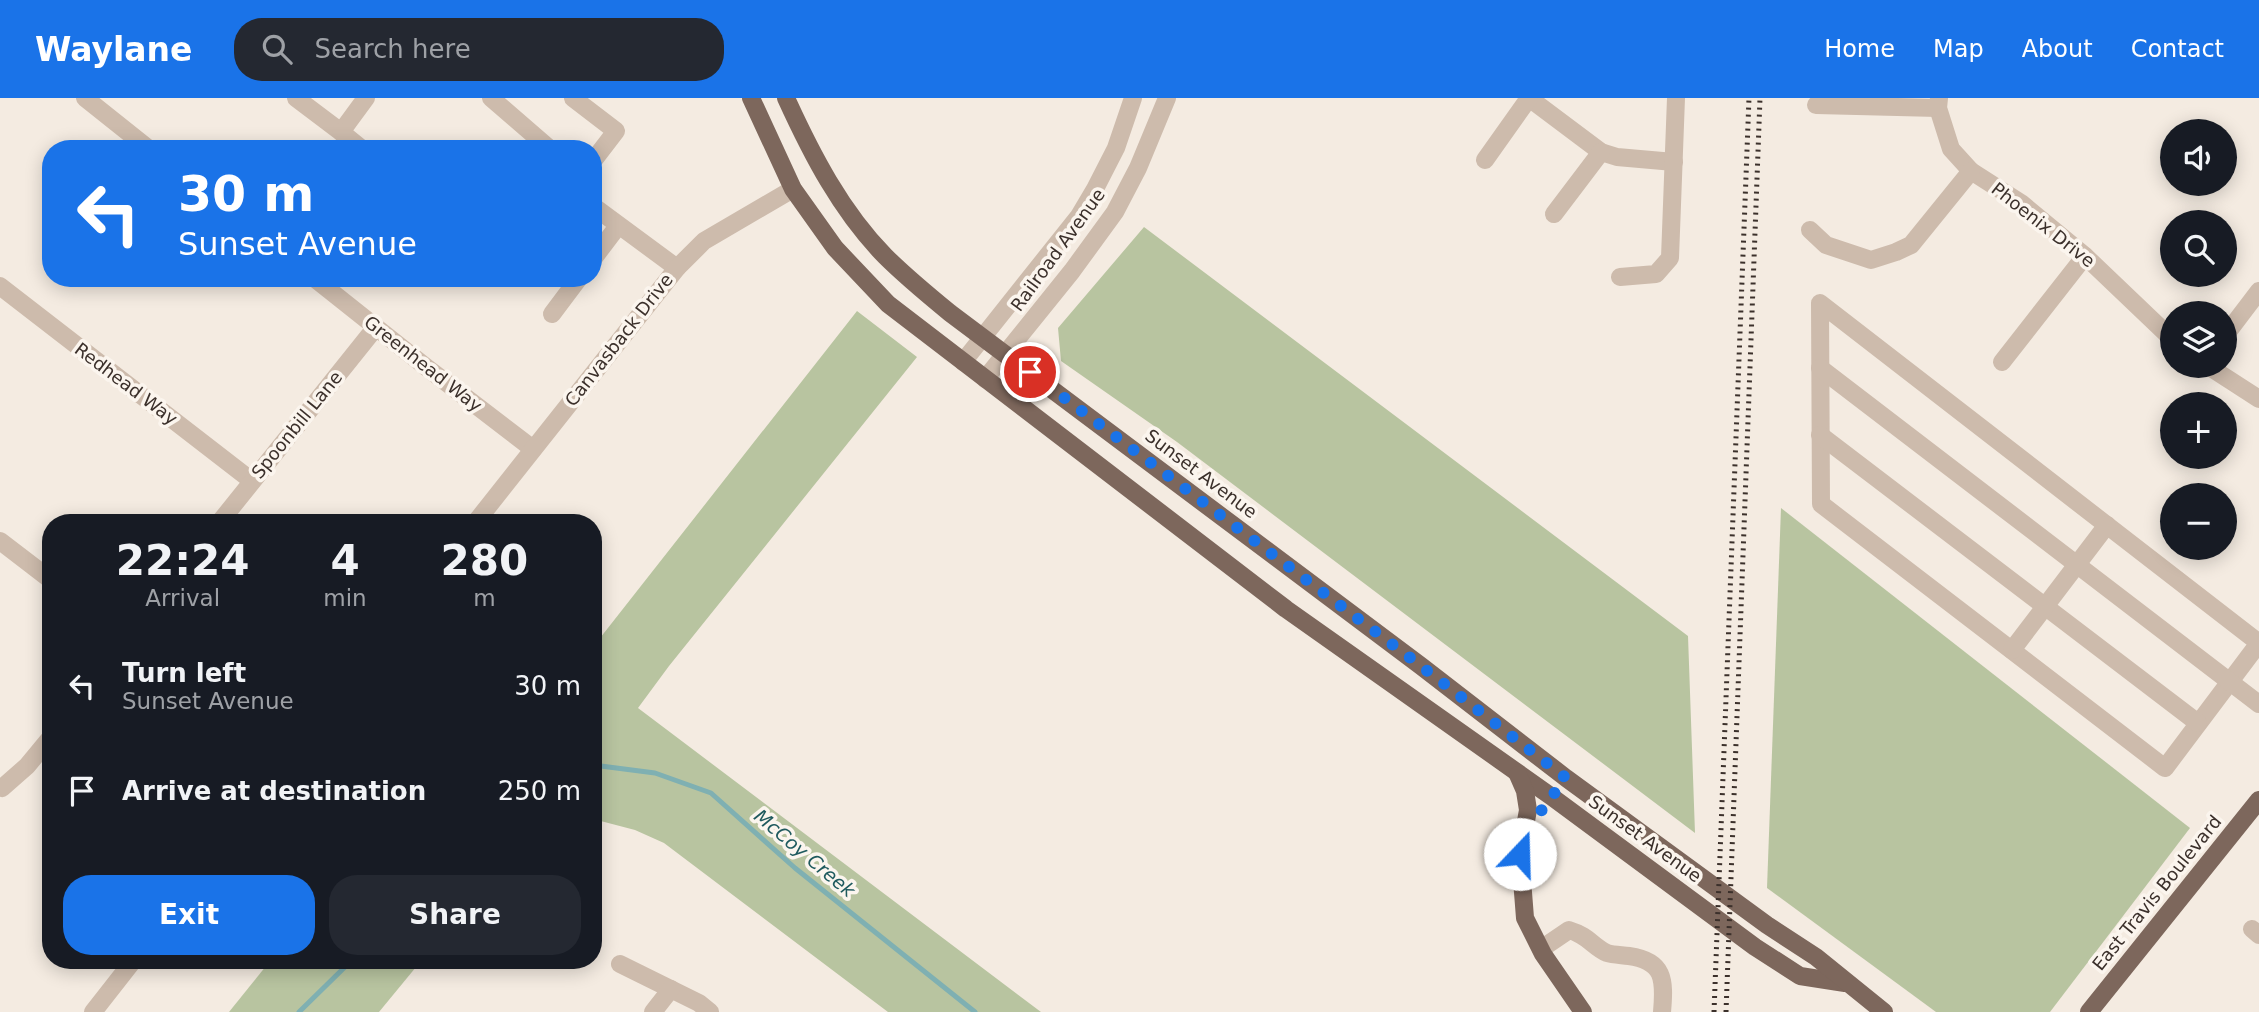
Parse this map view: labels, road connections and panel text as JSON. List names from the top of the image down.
{
  "streets": {
    "main road": ["Sunset Avenue", "East Travis Boulevard"],
    "street": [
      "Phoenix Drive",
      "Railroad Avenue",
      "Canvasback Drive",
      "Greenhead Way",
      "Redhead Way",
      "Spoonbill Lane"
    ]
  },
  "crossings": [
    ["Railroad Avenue", "Sunset Avenue"],
    ["Canvasback Drive", "Greenhead Way"],
    ["Canvasback Drive", "Sunset Avenue"],
    ["Greenhead Way", "Spoonbill Lane"],
    ["Redhead Way", "Spoonbill Lane"]
  ],
  "water": ["McCoy Creek"],
  "page": {
    "header": "Waylane",
    "search": "Search here",
    "nav": [
      "Home",
      "Map",
      "About",
      "Contact"
    ],
    "map_buttons": ["+", "−"],
    "turn": ["30 m", "Sunset Avenue"],
    "eta": [
      "22:24",
      "Arrival",
      "4",
      "min",
      "280",
      "m"
    ],
    "list": [
      {
        "name": "Turn left",
        "note": "Sunset Avenue",
        "value": "30 m"
      },
      {
        "name": "Arrive at destination",
        "value": "250 m"
      }
    ],
    "buttons": ["Exit", "Share"]
  }
}
